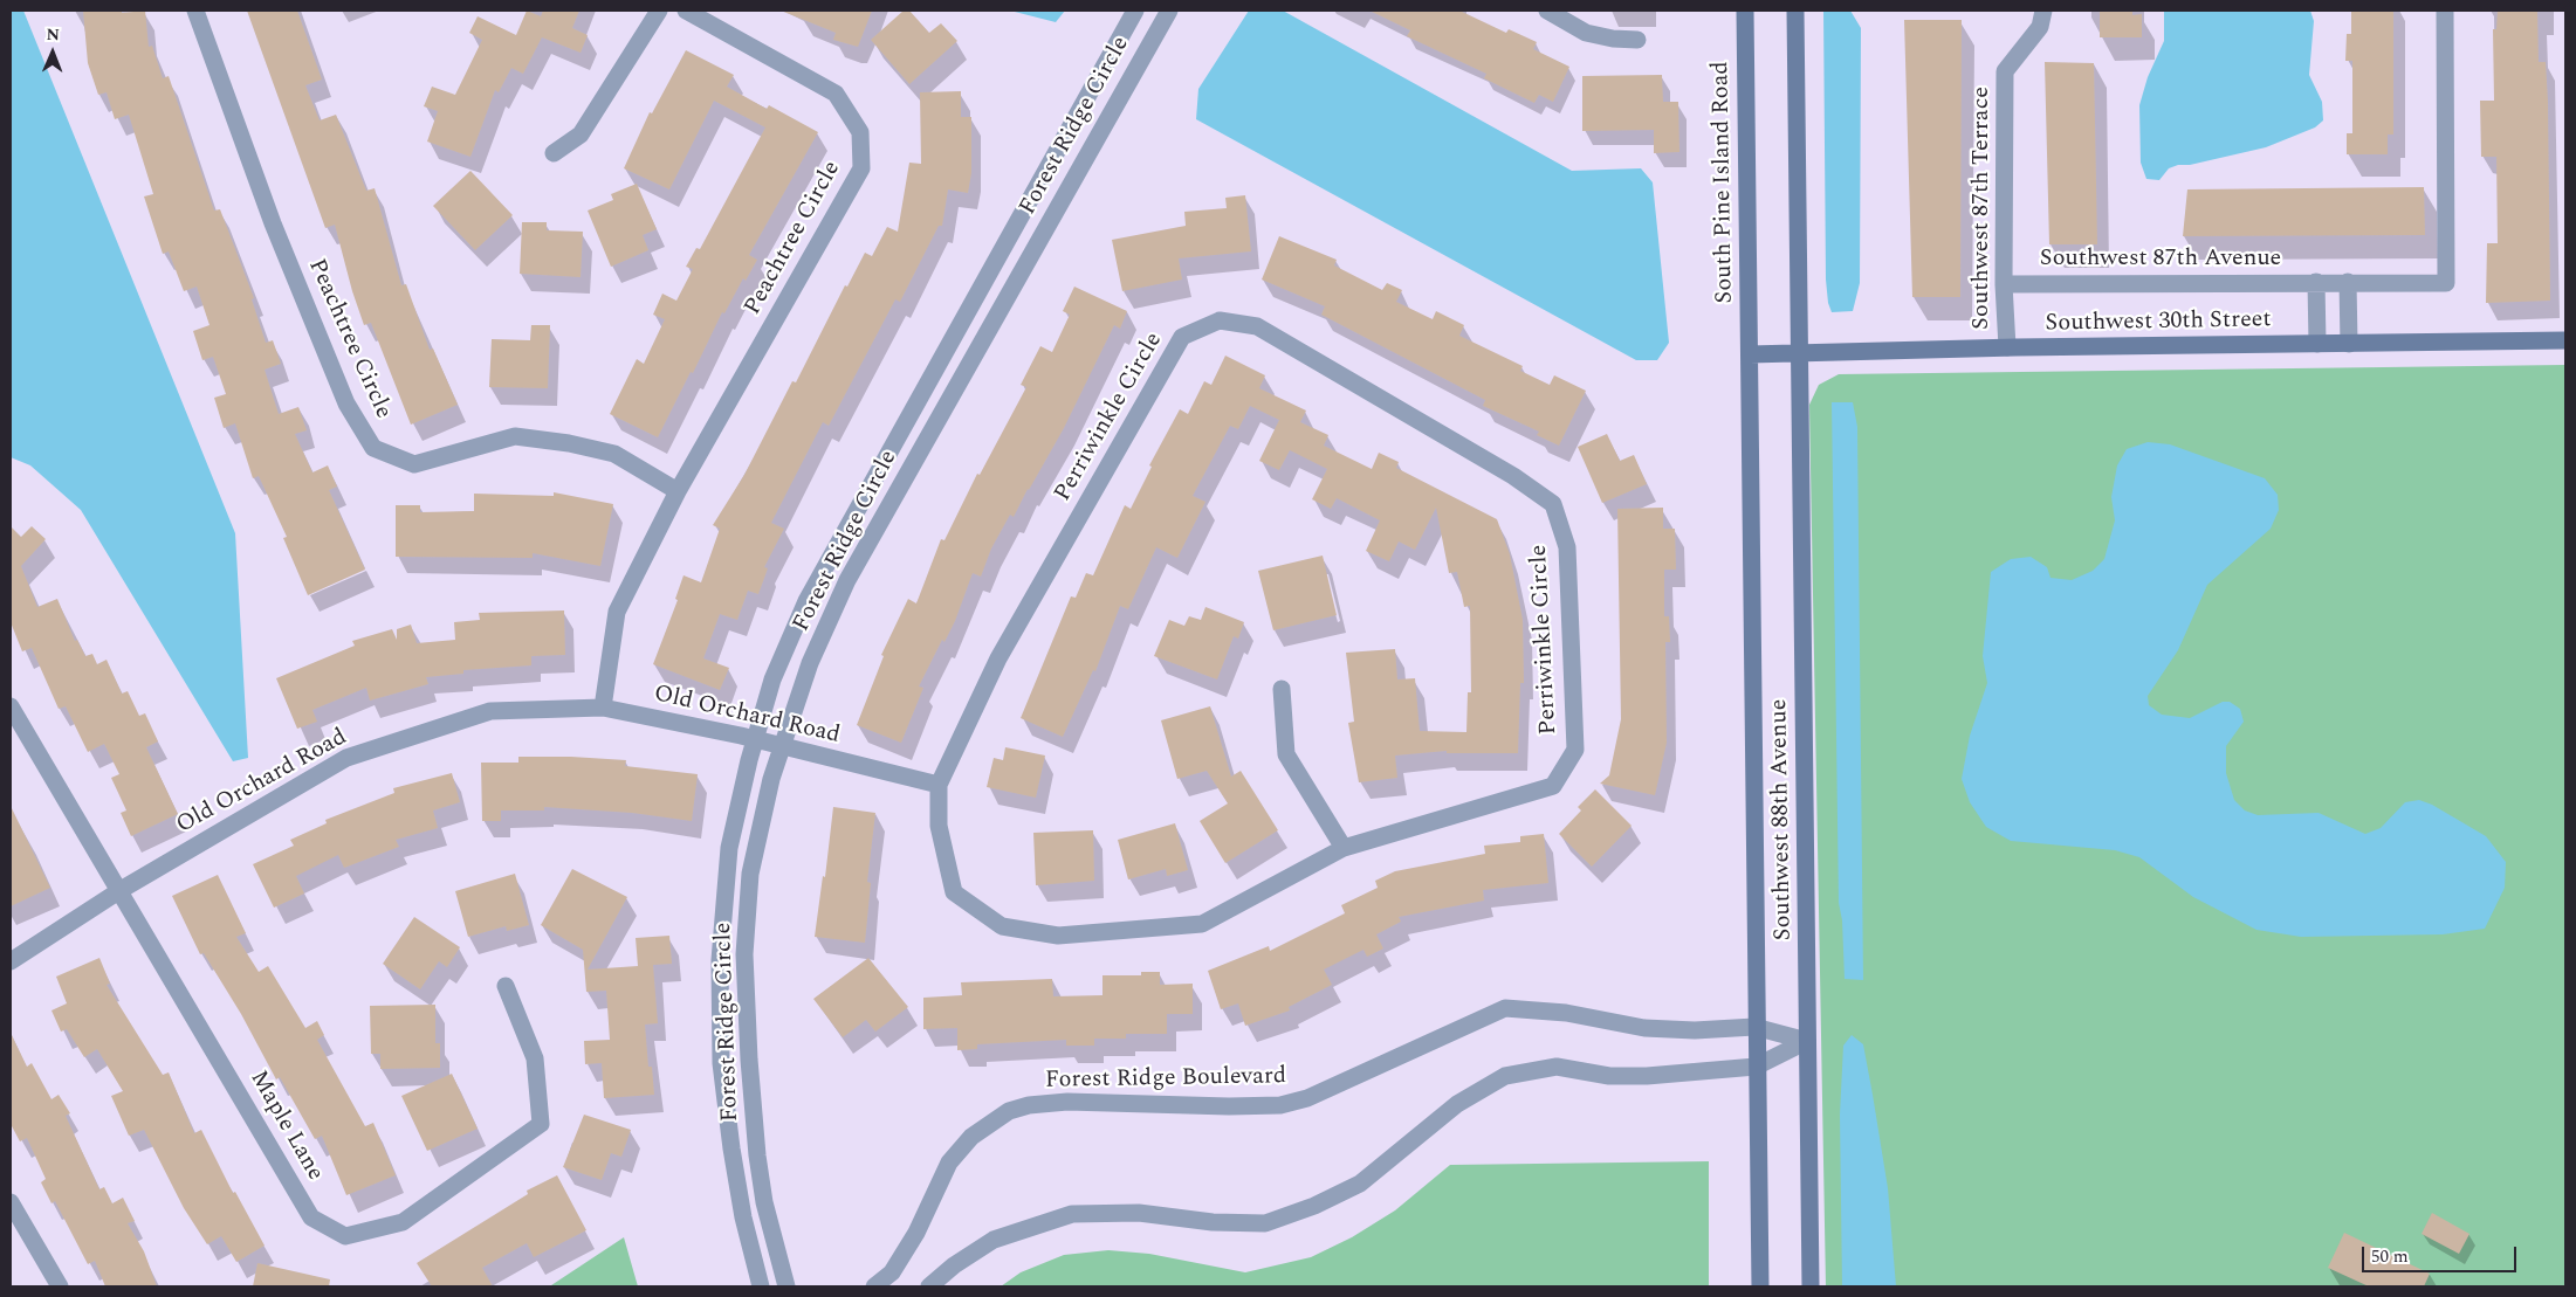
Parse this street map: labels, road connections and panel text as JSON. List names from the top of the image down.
{
  "streets": {
    "main road": ["South Pine Island Road", "Southwest 30th Street", "Southwest 88th Avenue"],
    "street": [
      "Forest Ridge Circle",
      "Southwest 87th Terrace",
      "Peachtree Circle",
      "Southwest 87th Avenue",
      "Perriwinkle Circle",
      "Old Orchard Road",
      "Forest Ridge Boulevard",
      "Maple Lane"
    ]
  },
  "crossings": [
    ["Forest Ridge Circle", "Old Orchard Road"],
    ["South Pine Island Road", "Southwest 30th Street"],
    ["South Pine Island Road", "Southwest 88th Avenue"],
    ["Southwest 87th Terrace", "Southwest 87th Avenue"],
    ["Southwest 87th Terrace", "Southwest 30th Street"],
    ["Peachtree Circle", "Old Orchard Road"],
    ["Southwest 30th Street", "Southwest 88th Avenue"],
    ["Perriwinkle Circle", "Old Orchard Road"],
    ["Old Orchard Road", "Maple Lane"],
    ["Southwest 88th Avenue", "Forest Ridge Boulevard"]
  ],
  "scale_bar": "50 m",
  "north": "top"
}
